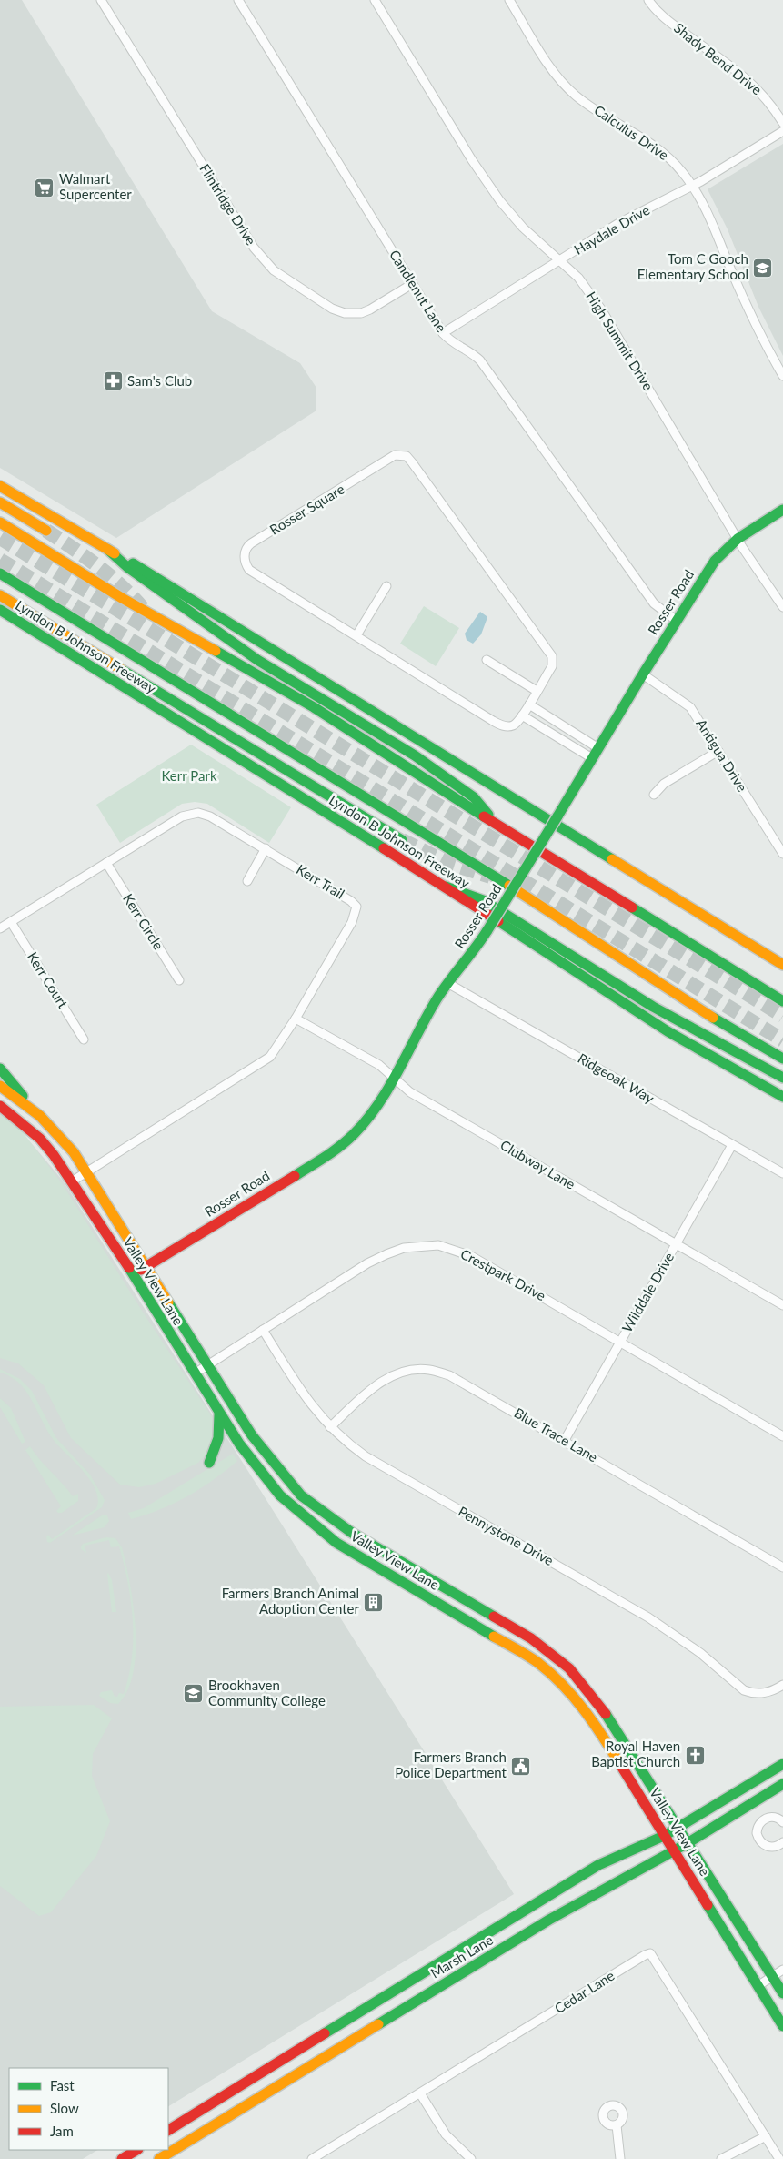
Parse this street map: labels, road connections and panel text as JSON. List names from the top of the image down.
{
  "streets": {
    "main road": [
      "Rosser Road",
      "Lyndon B Johnson Freeway",
      "Valley View Lane",
      "Marsh Lane"
    ],
    "street": [
      "Shady Bend Drive",
      "Calculus Drive",
      "Flintridge Drive",
      "Haydale Drive",
      "Candlenut Lane",
      "High Summit Drive",
      "Rosser Square",
      "Antigua Drive",
      "Kerr Trail",
      "Kerr Circle",
      "Kerr Court",
      "Ridgeoak Way",
      "Clubway Lane",
      "Crestpark Drive",
      "Wilddale Drive",
      "Blue Trace Lane",
      "Pennystone Drive",
      "Cedar Lane"
    ]
  },
  "crossings": [
    ["Calculus Drive", "Haydale Drive"],
    ["Flintridge Drive", "Candlenut Lane"],
    ["Haydale Drive", "Candlenut Lane"],
    ["Haydale Drive", "High Summit Drive"],
    ["Candlenut Lane", "Rosser Road"],
    ["High Summit Drive", "Rosser Road"],
    ["Rosser Road", "Antigua Drive"],
    ["Rosser Road", "Ridgeoak Way"],
    ["Rosser Road", "Clubway Lane"],
    ["Rosser Road", "Valley View Lane"],
    ["Kerr Trail", "Kerr Circle"],
    ["Kerr Trail", "Kerr Court"],
    ["Kerr Trail", "Clubway Lane"],
    ["Kerr Trail", "Valley View Lane"],
    ["Ridgeoak Way", "Wilddale Drive"],
    ["Clubway Lane", "Wilddale Drive"],
    ["Crestpark Drive", "Valley View Lane"],
    ["Crestpark Drive", "Wilddale Drive"],
    ["Crestpark Drive", "Pennystone Drive"],
    ["Valley View Lane", "Marsh Lane"],
    ["Wilddale Drive", "Blue Trace Lane"],
    ["Blue Trace Lane", "Pennystone Drive"]
  ],
  "parks": ["Kerr Park"],
  "places": {
    "supermarket": ["Walmart Supercenter"],
    "school or university": ["Tom C Gooch Elementary School", "Brookhaven Community College"],
    "pharmacy": ["Sam's Club"],
    "building": ["Farmers Branch Animal Adoption Center"],
    "church": ["Royal Haven Baptist Church"],
    "public building": ["Farmers Branch Police Department"]
  },
  "legend": ["Fast", "Slow", "Jam"]
}
